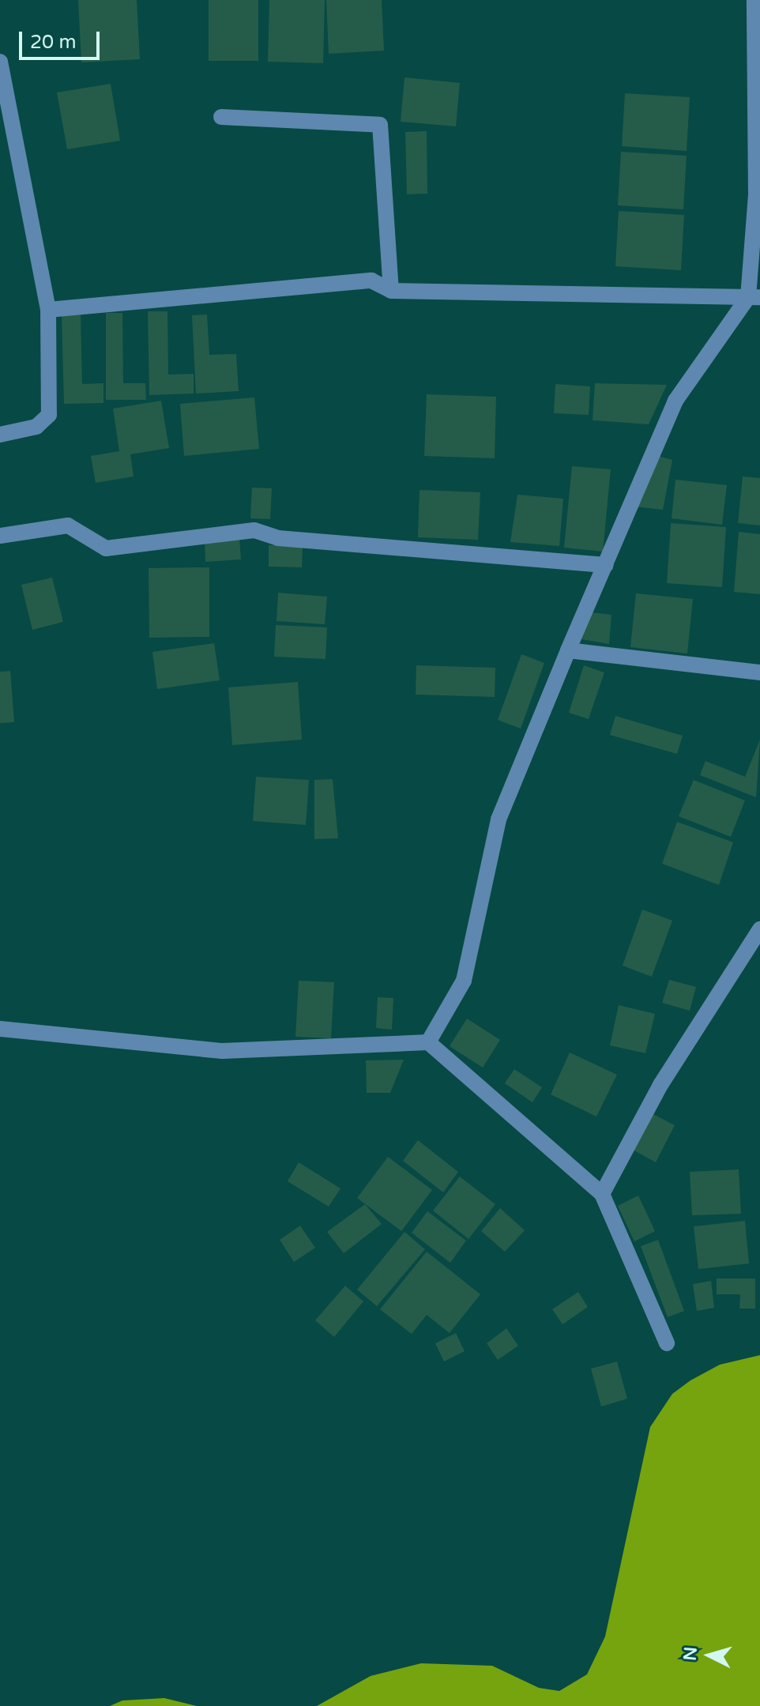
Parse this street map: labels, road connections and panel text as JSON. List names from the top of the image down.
{
  "scale_bar": "20 m",
  "north": "left"
}
